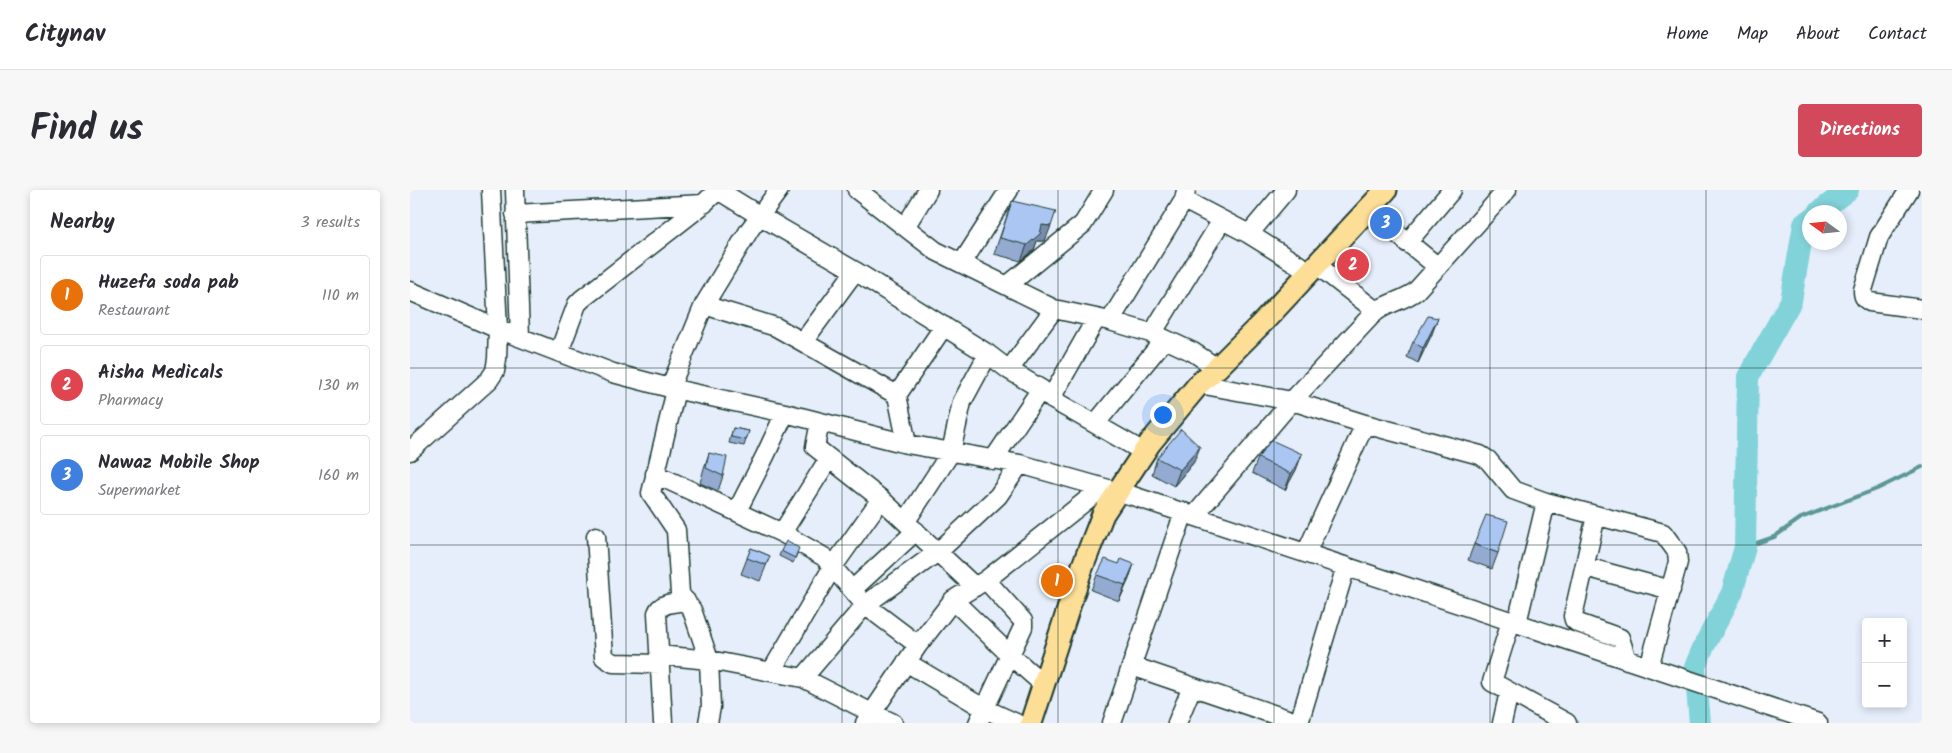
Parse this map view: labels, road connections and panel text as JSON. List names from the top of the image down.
{
  "north": "left",
  "page": {
    "header": "Citynav",
    "nav": [
      "Home",
      "Map",
      "About",
      "Contact"
    ],
    "title": "Find us",
    "buttons": "Directions",
    "heading": ["Nearby", "3 results"],
    "pins": ["3", "2", "1"],
    "list": [
      {
        "mark": "1",
        "name": "Huzefa soda pab",
        "note": "Restaurant",
        "value": "110 m"
      },
      {
        "mark": "2",
        "name": "Aisha Medicals",
        "note": "Pharmacy",
        "value": "130 m"
      },
      {
        "mark": "3",
        "name": "Nawaz Mobile Shop",
        "note": "Supermarket",
        "value": "160 m"
      }
    ],
    "map_buttons": ["+", "−"]
  }
}
